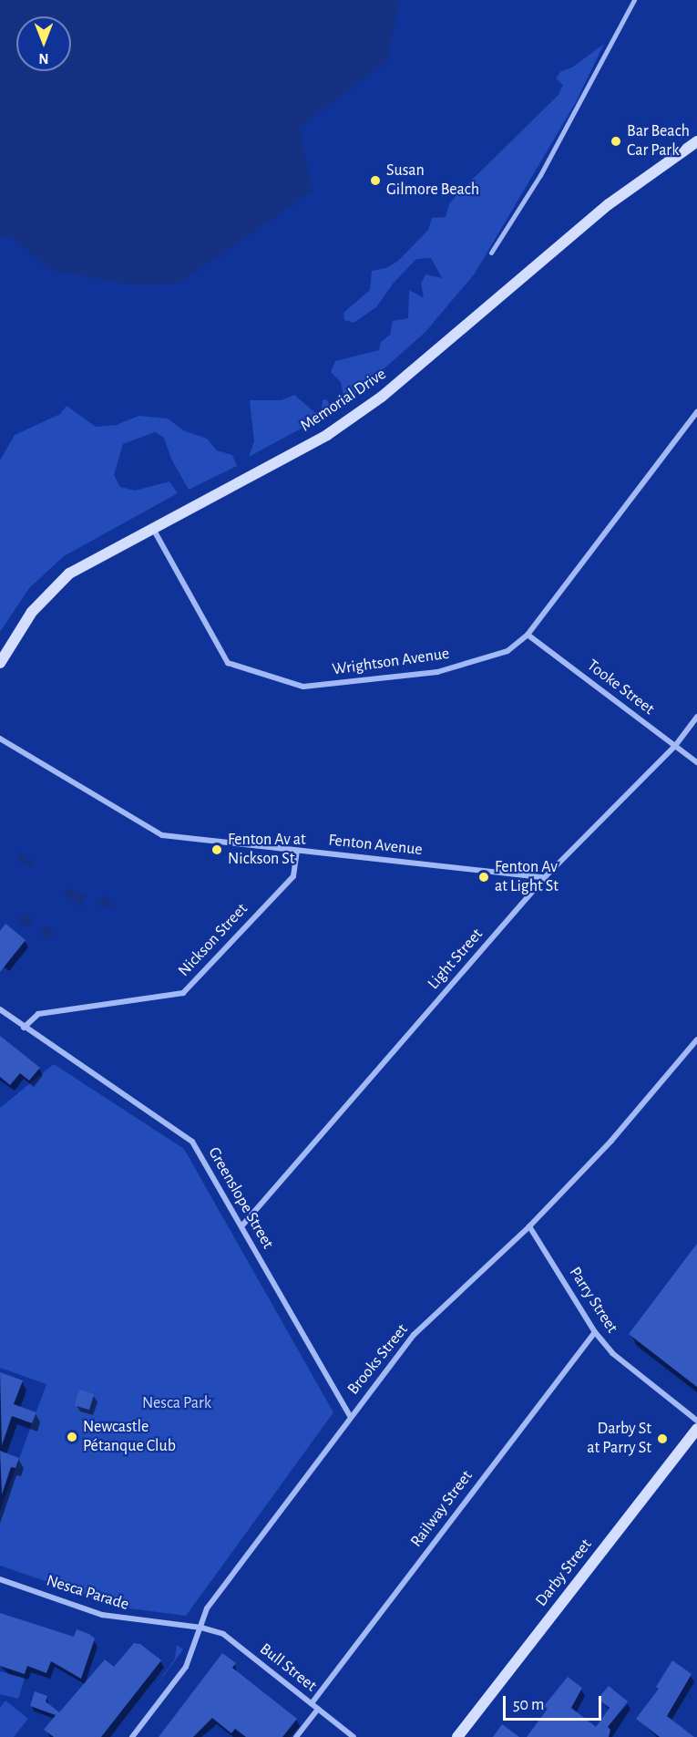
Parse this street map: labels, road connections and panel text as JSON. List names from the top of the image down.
{
  "streets": {
    "main road": ["Memorial Drive", "Darby Street"],
    "street": [
      "Wrightson Avenue",
      "Tooke Street",
      "Fenton Avenue",
      "Nickson Street",
      "Light Street",
      "Greenslope Street",
      "Parry Street",
      "Brooks Street",
      "Railway Street",
      "Nesca Parade",
      "Bull Street"
    ]
  },
  "crossings": [
    ["Memorial Drive", "Wrightson Avenue"],
    ["Wrightson Avenue", "Tooke Street"],
    ["Tooke Street", "Light Street"],
    ["Fenton Avenue", "Nickson Street"],
    ["Fenton Avenue", "Light Street"],
    ["Nickson Street", "Greenslope Street"],
    ["Light Street", "Greenslope Street"],
    ["Greenslope Street", "Brooks Street"],
    ["Parry Street", "Brooks Street"],
    ["Parry Street", "Railway Street"],
    ["Brooks Street", "Nesca Parade"],
    ["Brooks Street", "Bull Street"],
    ["Railway Street", "Bull Street"],
    ["Nesca Parade", "Bull Street"]
  ],
  "parks": ["Nesca Park"],
  "places": [
    "Bar Beach Car Park",
    "Susan Gilmore Beach",
    "Fenton Av at Nickson St",
    "Fenton Av at Light St",
    "Newcastle Pétanque Club",
    "Darby St at Parry St"
  ],
  "scale_bar": "50 m",
  "north": "bottom"
}
